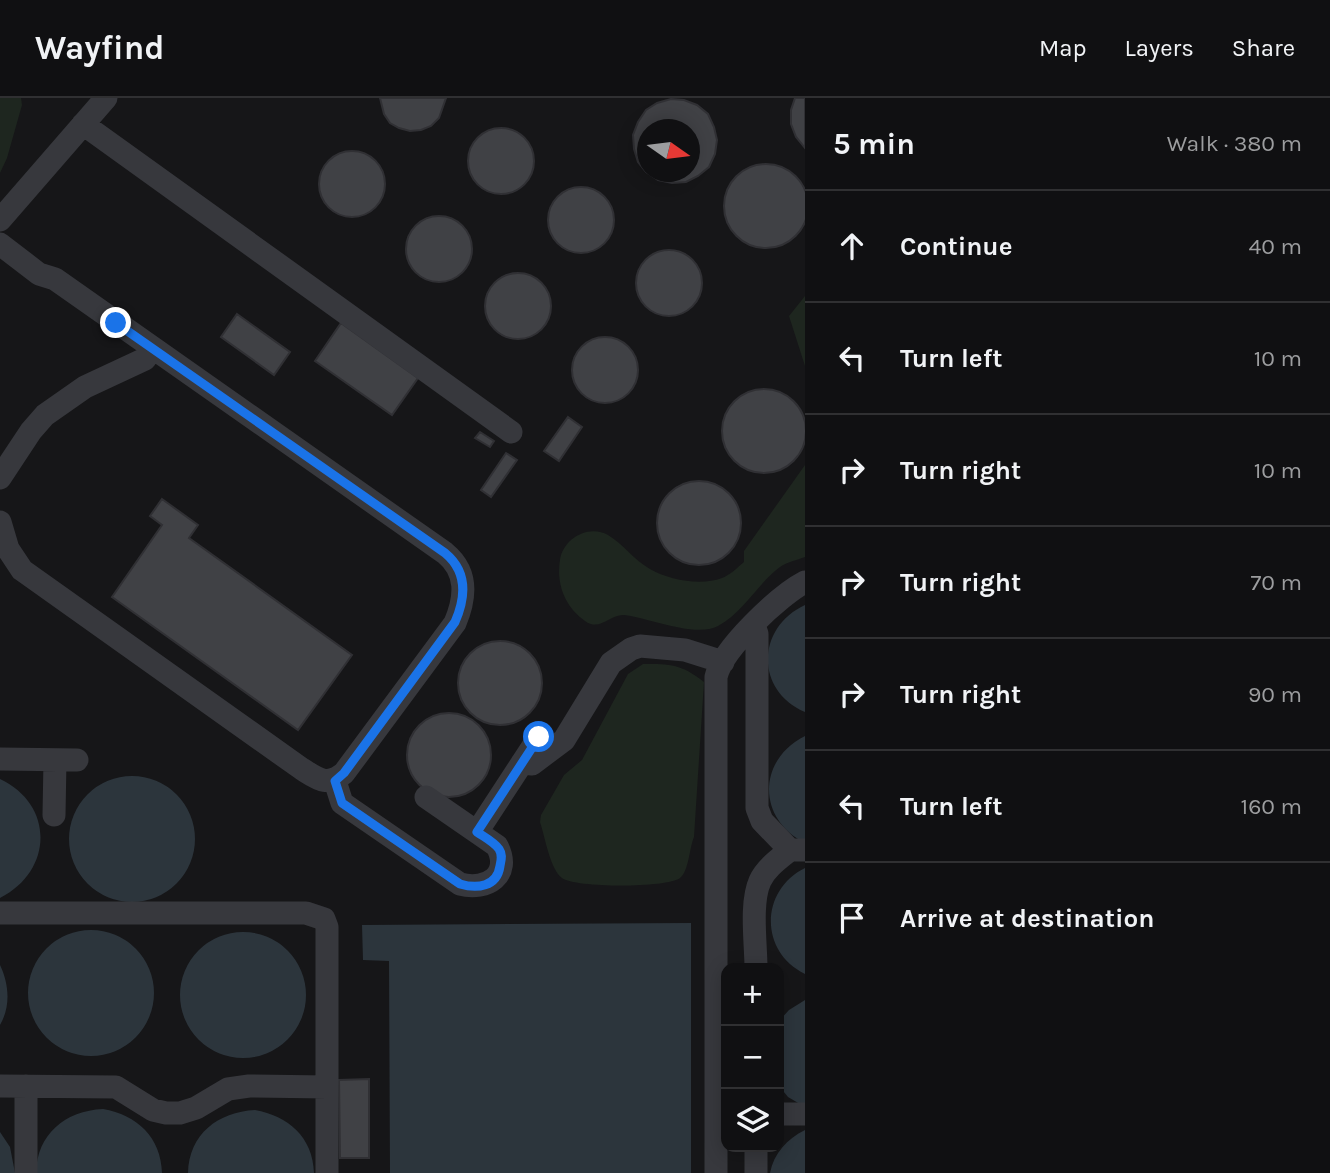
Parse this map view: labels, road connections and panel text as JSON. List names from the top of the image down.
{
  "north": "right",
  "page": {
    "header": "Wayfind",
    "nav": ["Map", "Layers", "Share"],
    "heading": ["5 min", "Walk · 380 m"],
    "list": [
      ["Continue", "40 m"],
      ["Turn left", "10 m"],
      ["Turn right", "10 m"],
      ["Turn right", "70 m"],
      ["Turn right", "90 m"],
      ["Turn left", "160 m"],
      "Arrive at destination"
    ],
    "map_buttons": ["+", "−"]
  }
}
